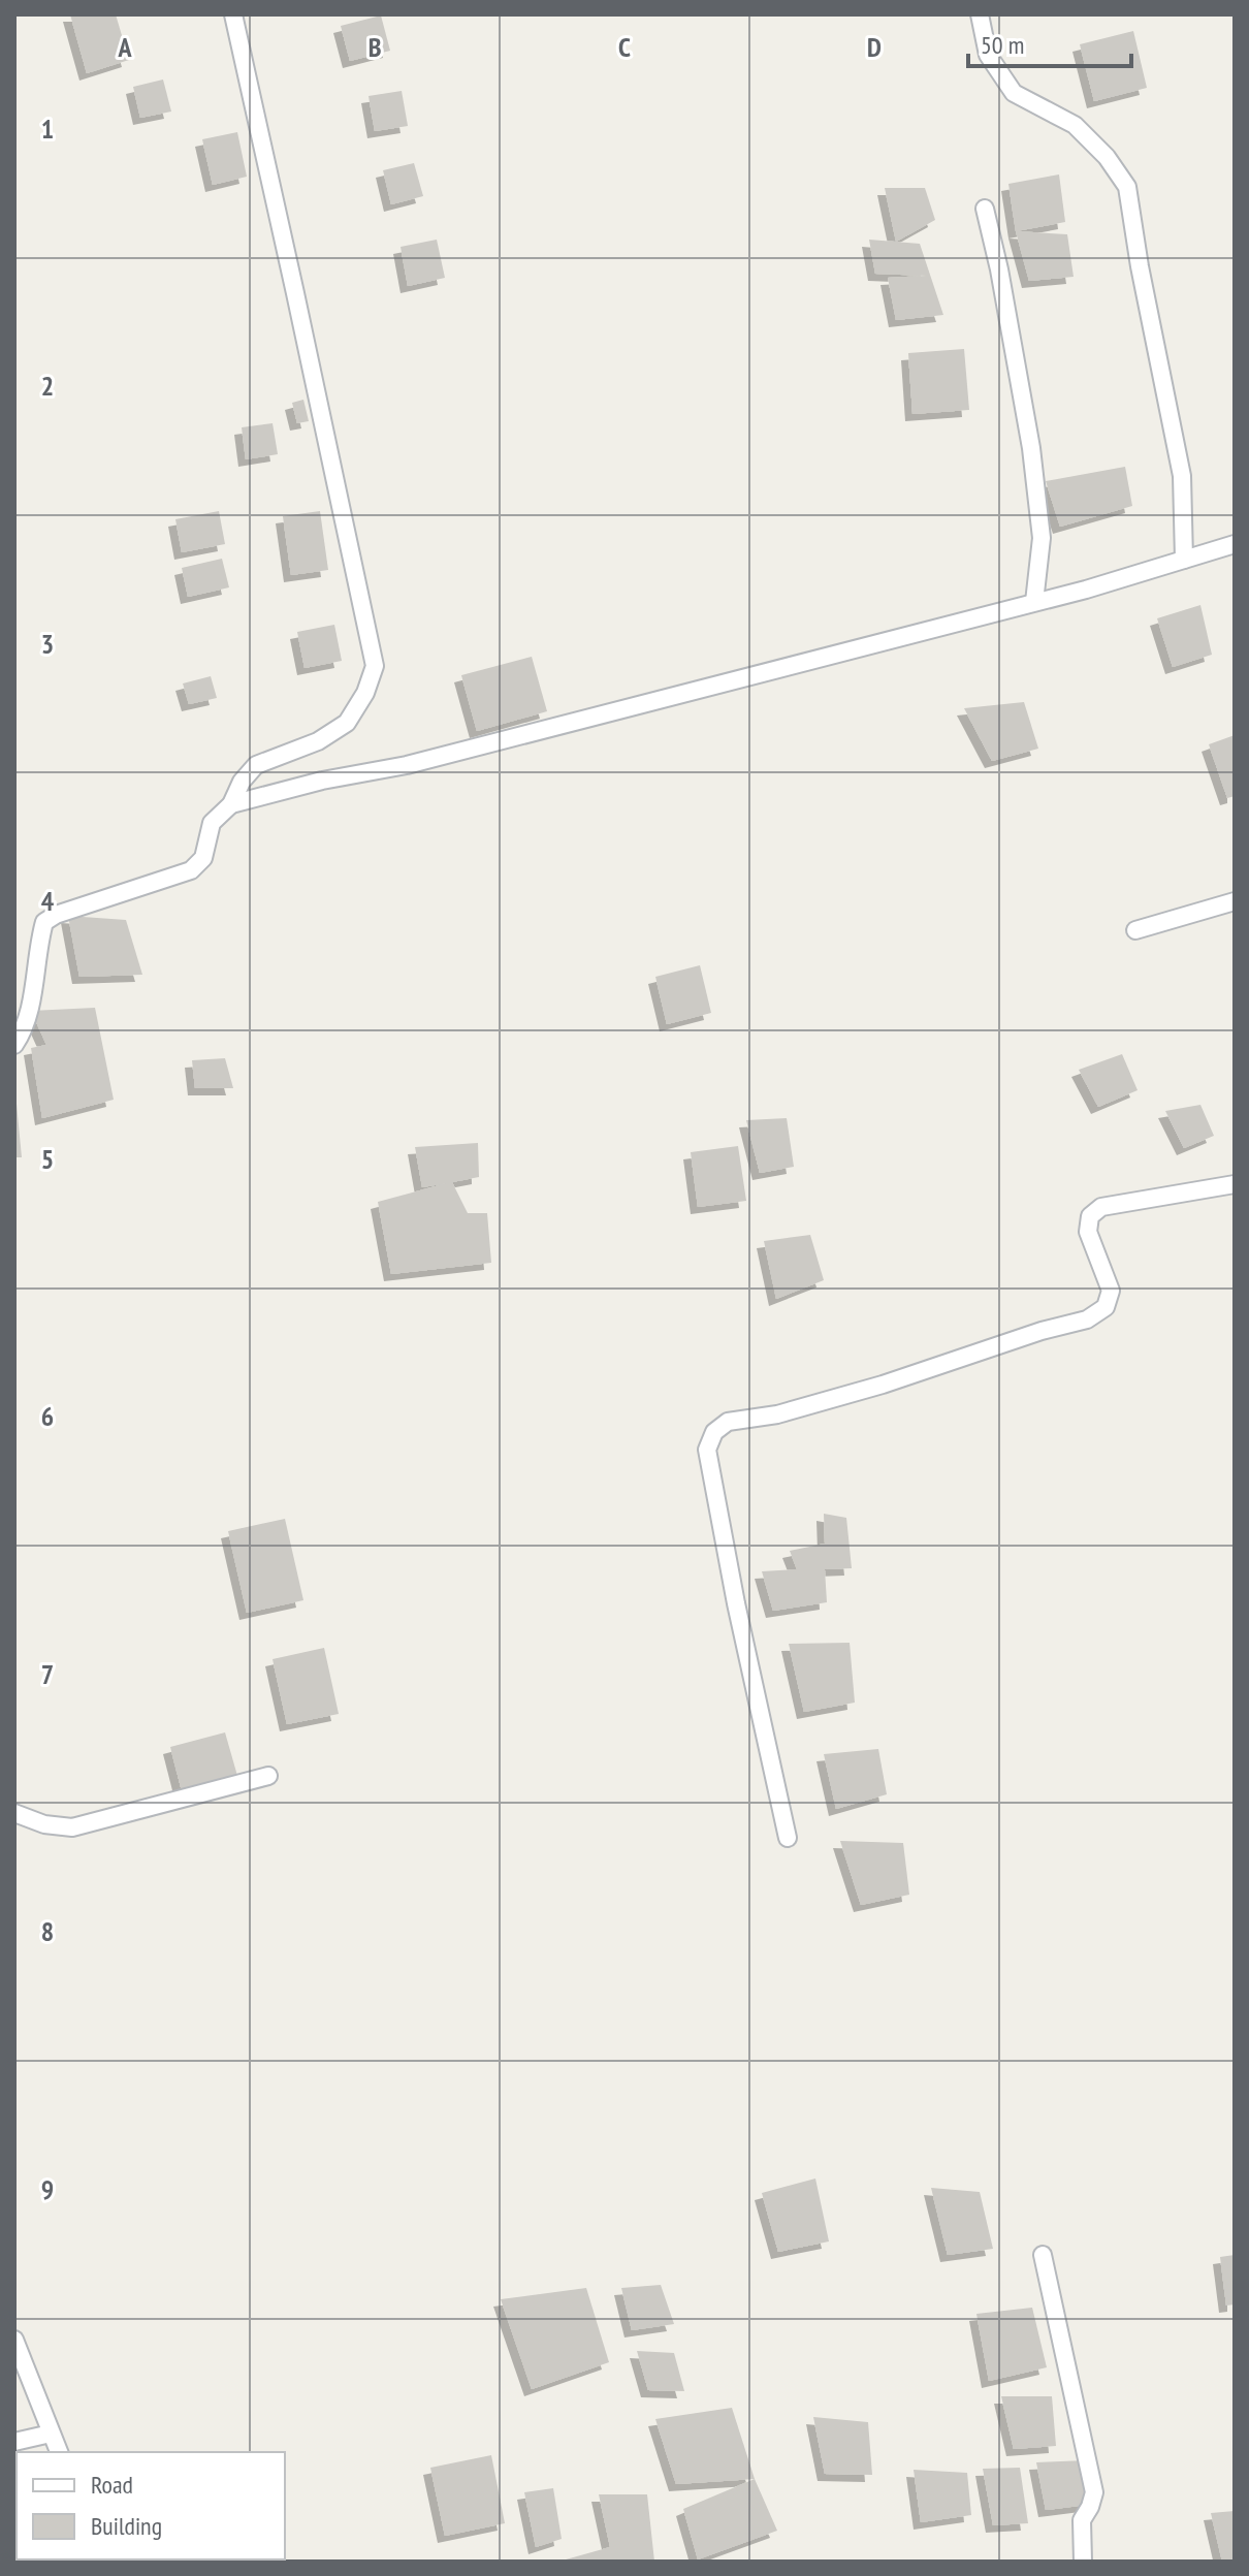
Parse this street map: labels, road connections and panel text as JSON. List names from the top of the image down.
{
  "legend": ["Road", "Building"],
  "scale_bar": "50 m",
  "grid": {
    "columns": [
      "A",
      "B",
      "C",
      "D"
    ],
    "rows": [
      "1",
      "2",
      "3",
      "4",
      "5",
      "6",
      "7",
      "8",
      "9"
    ]
  }
}
